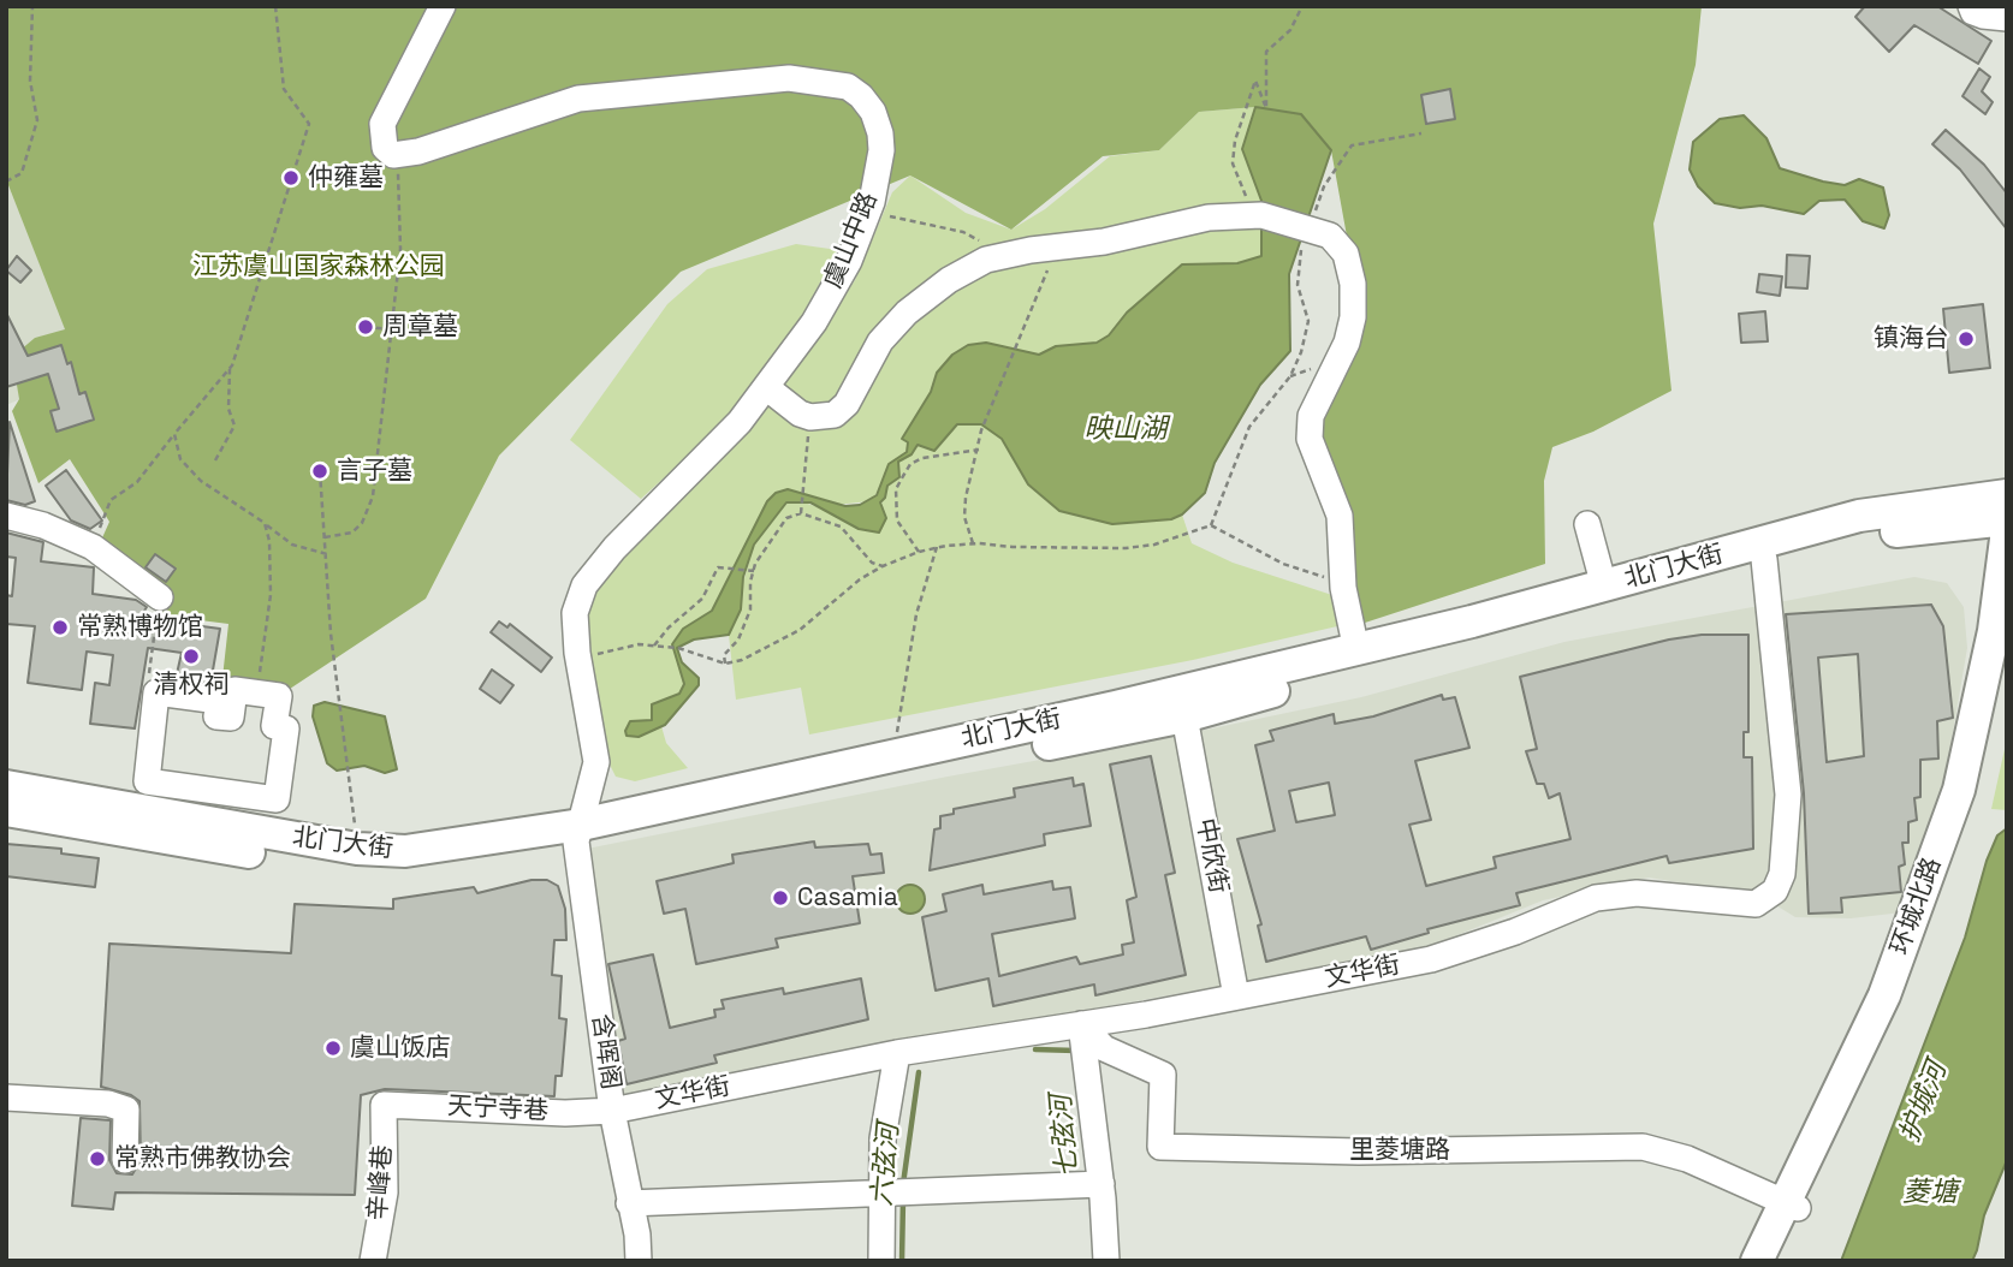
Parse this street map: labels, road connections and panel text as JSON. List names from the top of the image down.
{
  "streets": {
    "main road": ["北门大街", "环城北路"],
    "street": [
      "虞山中路",
      "中欣街",
      "文华街",
      "含晖阁",
      "天宁寺巷",
      "里菱塘路",
      "辛峰巷"
    ]
  },
  "crossings": [
    ["虞山中路", "北门大街"],
    ["虞山中路", "含晖阁"],
    ["北门大街", "中欣街"],
    ["北门大街", "文华街"],
    ["北门大街", "含晖阁"],
    ["中欣街", "文华街"],
    ["环城北路", "里菱塘路"],
    ["文华街", "含晖阁"],
    ["文华街", "天宁寺巷"],
    ["文华街", "里菱塘路"],
    ["含晖阁", "天宁寺巷"],
    ["天宁寺巷", "辛峰巷"]
  ],
  "water": [
    "映山湖",
    "护城河",
    "七弦河",
    "六弦河",
    "菱塘"
  ],
  "parks": ["江苏虞山国家森林公园"],
  "places": [
    "仲雍墓",
    "周章墓",
    "镇海台",
    "言子墓",
    "常熟博物馆",
    "清权祠",
    "Casamia",
    "虞山饭店",
    "常熟市佛教协会"
  ]
}
